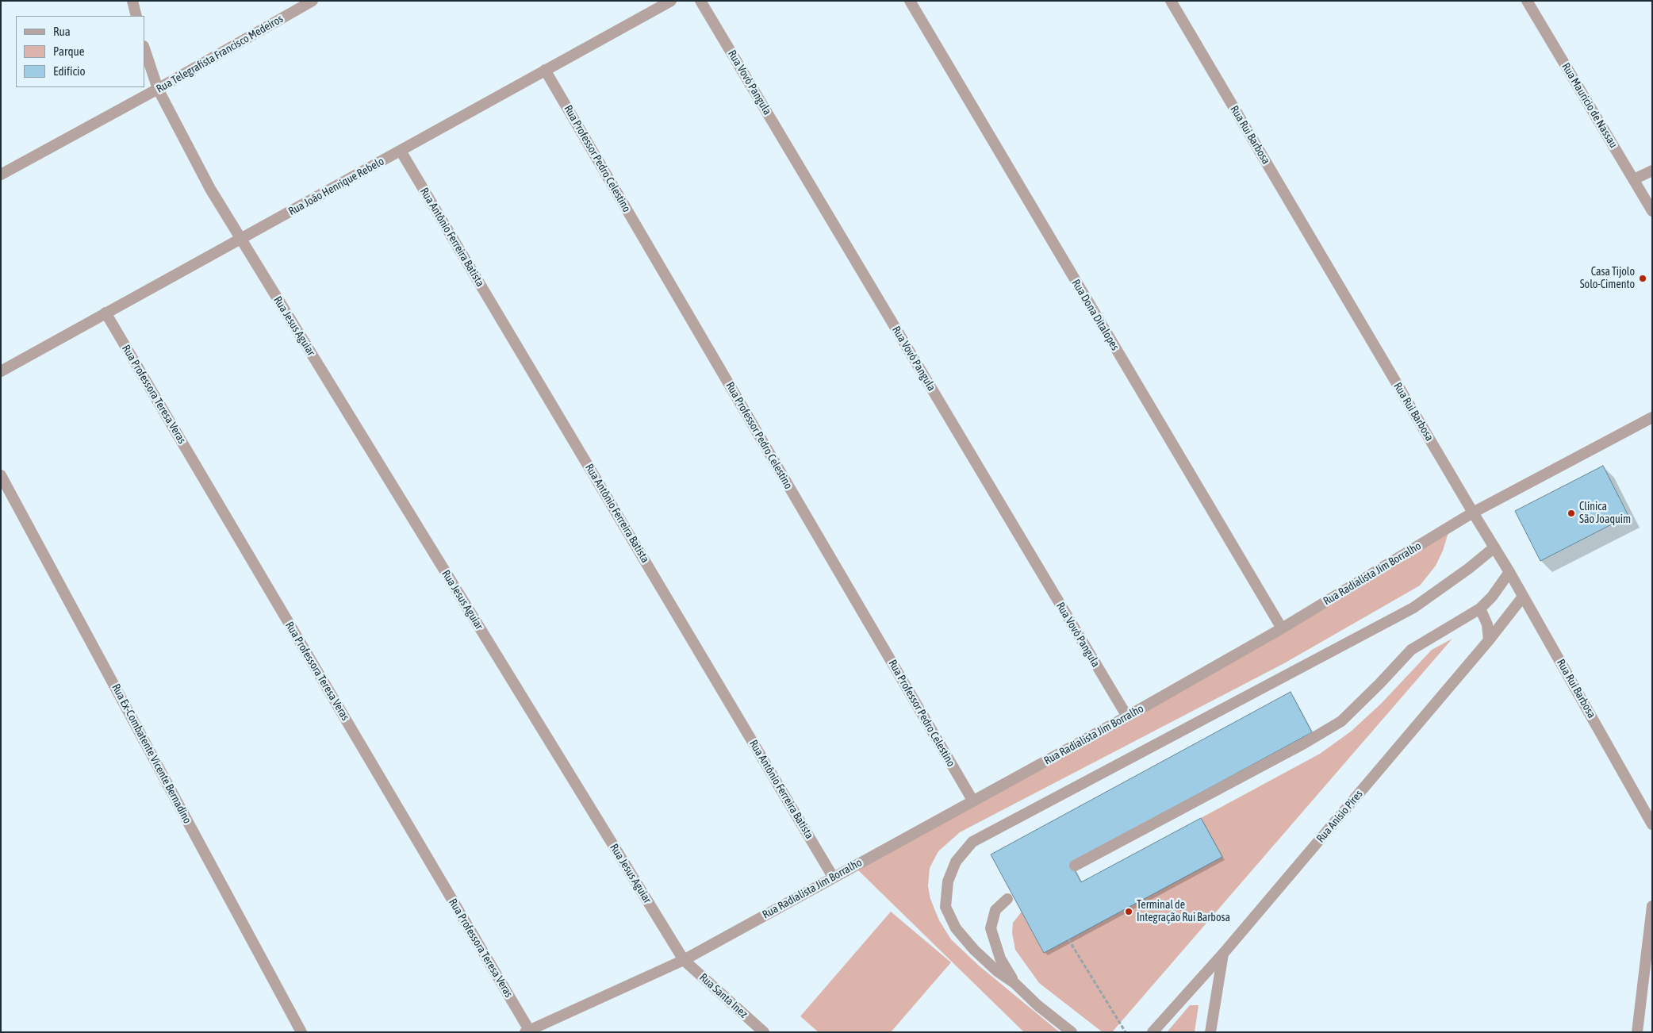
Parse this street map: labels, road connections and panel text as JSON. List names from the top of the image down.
{
  "streets": {
    "street": [
      "Rua Telegrafista Francisco Medeiros",
      "Rua Vovò Pangula",
      "Rua Mauricio de Nassau",
      "Rua Rui Barbosa",
      "Rua Professor Pedro Celestino",
      "Rua João Henrique Rebelo",
      "Rua Antônio Ferreira Batista",
      "Rua Dona Ditalopes",
      "Rua Jesus Aguiar",
      "Rua Professora Teresa Veras",
      "Rua Radialista Jim Borralho",
      "Rua Ex-Combatente Vicente Bernadino",
      "Rua Anísio Pires",
      "Rua Santa Inez"
    ]
  },
  "crossings": [
    ["Rua Telegrafista Francisco Medeiros", "Rua Jesus Aguiar"],
    ["Rua Vovò Pangula", "Rua Radialista Jim Borralho"],
    ["Rua Rui Barbosa", "Rua Radialista Jim Borralho"],
    ["Rua Rui Barbosa", "Rua Anísio Pires"],
    ["Rua Professor Pedro Celestino", "Rua João Henrique Rebelo"],
    ["Rua Professor Pedro Celestino", "Rua Radialista Jim Borralho"],
    ["Rua João Henrique Rebelo", "Rua Antônio Ferreira Batista"],
    ["Rua João Henrique Rebelo", "Rua Jesus Aguiar"],
    ["Rua João Henrique Rebelo", "Rua Professora Teresa Veras"],
    ["Rua Antônio Ferreira Batista", "Rua Radialista Jim Borralho"],
    ["Rua Dona Ditalopes", "Rua Radialista Jim Borralho"],
    ["Rua Jesus Aguiar", "Rua Radialista Jim Borralho"],
    ["Rua Jesus Aguiar", "Rua Santa Inez"],
    ["Rua Professora Teresa Veras", "Rua Radialista Jim Borralho"],
    ["Rua Radialista Jim Borralho", "Rua Santa Inez"]
  ],
  "places": ["Casa Tijolo Solo-Cimento", "Clínica São Joaquim", "Terminal de Integração Rui Barbosa"],
  "legend": ["Rua", "Parque", "Edifício"]
}
